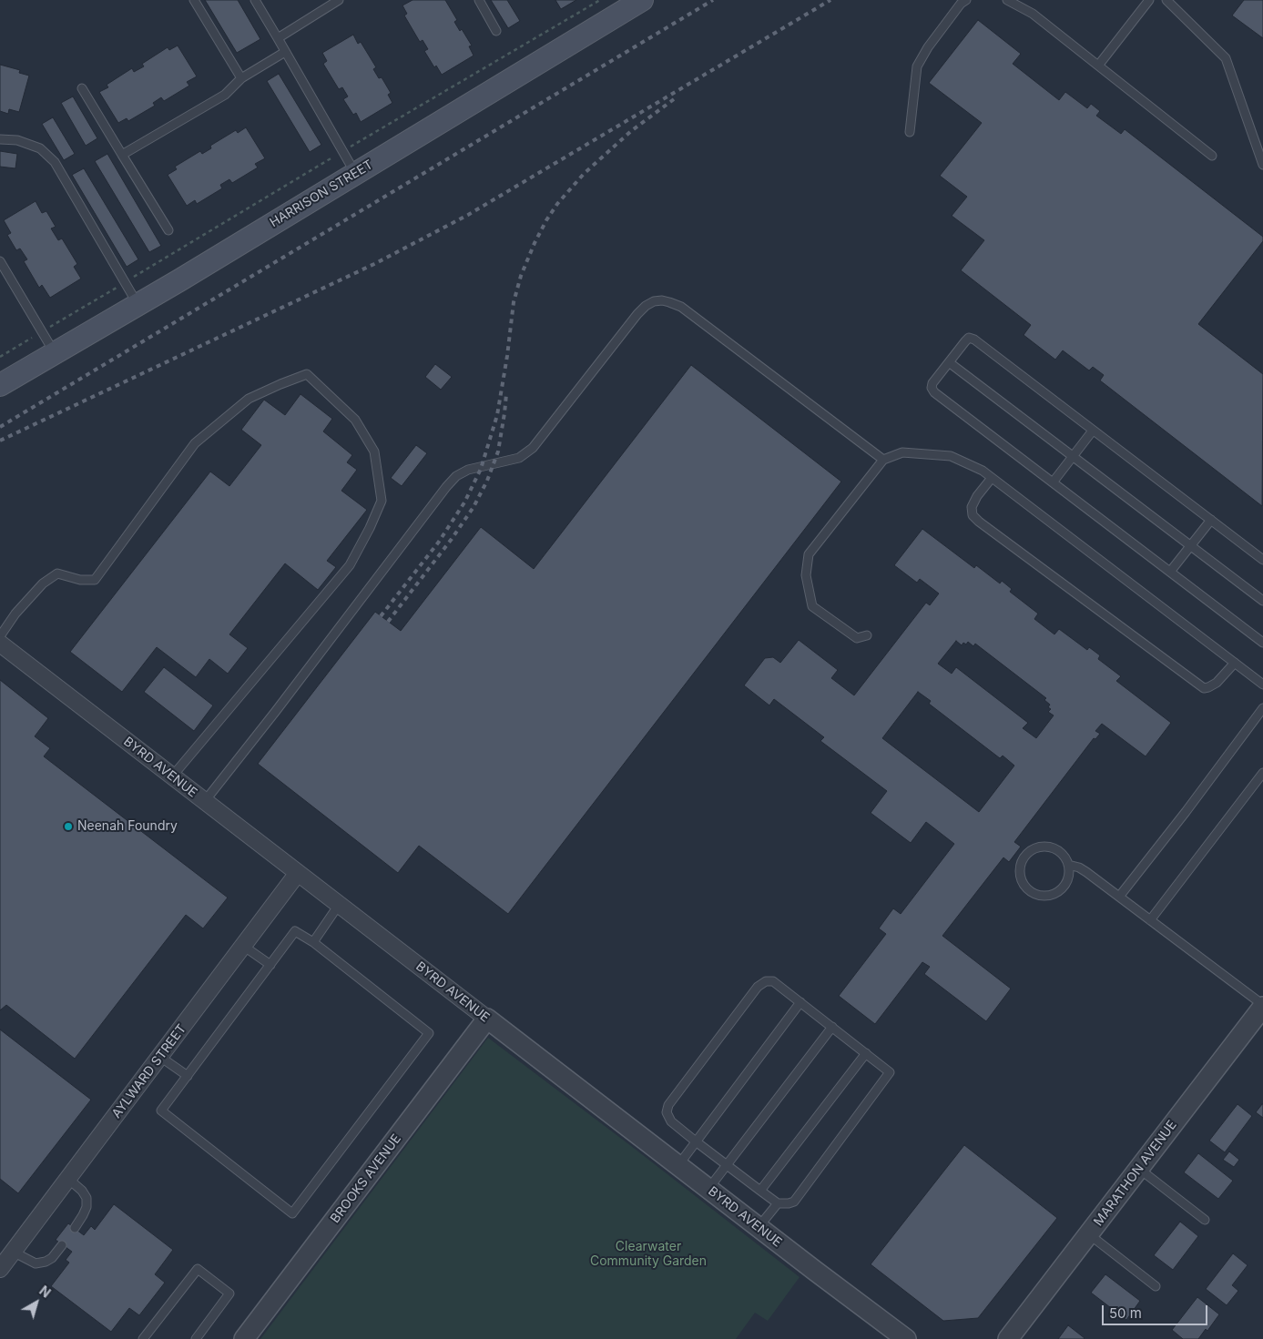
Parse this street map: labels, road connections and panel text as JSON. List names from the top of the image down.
{
  "streets": {
    "main road": ["HARRISON STREET"],
    "street": [
      "BYRD AVENUE",
      "AYLWARD STREET",
      "MARATHON AVENUE",
      "BROOKS AVENUE"
    ]
  },
  "crossings": [
    ["BYRD AVENUE", "AYLWARD STREET"],
    ["BYRD AVENUE", "BROOKS AVENUE"]
  ],
  "parks": ["Clearwater Community Garden"],
  "places": ["Neenah Foundry"],
  "scale_bar": "50 m",
  "north": "top right"
}
